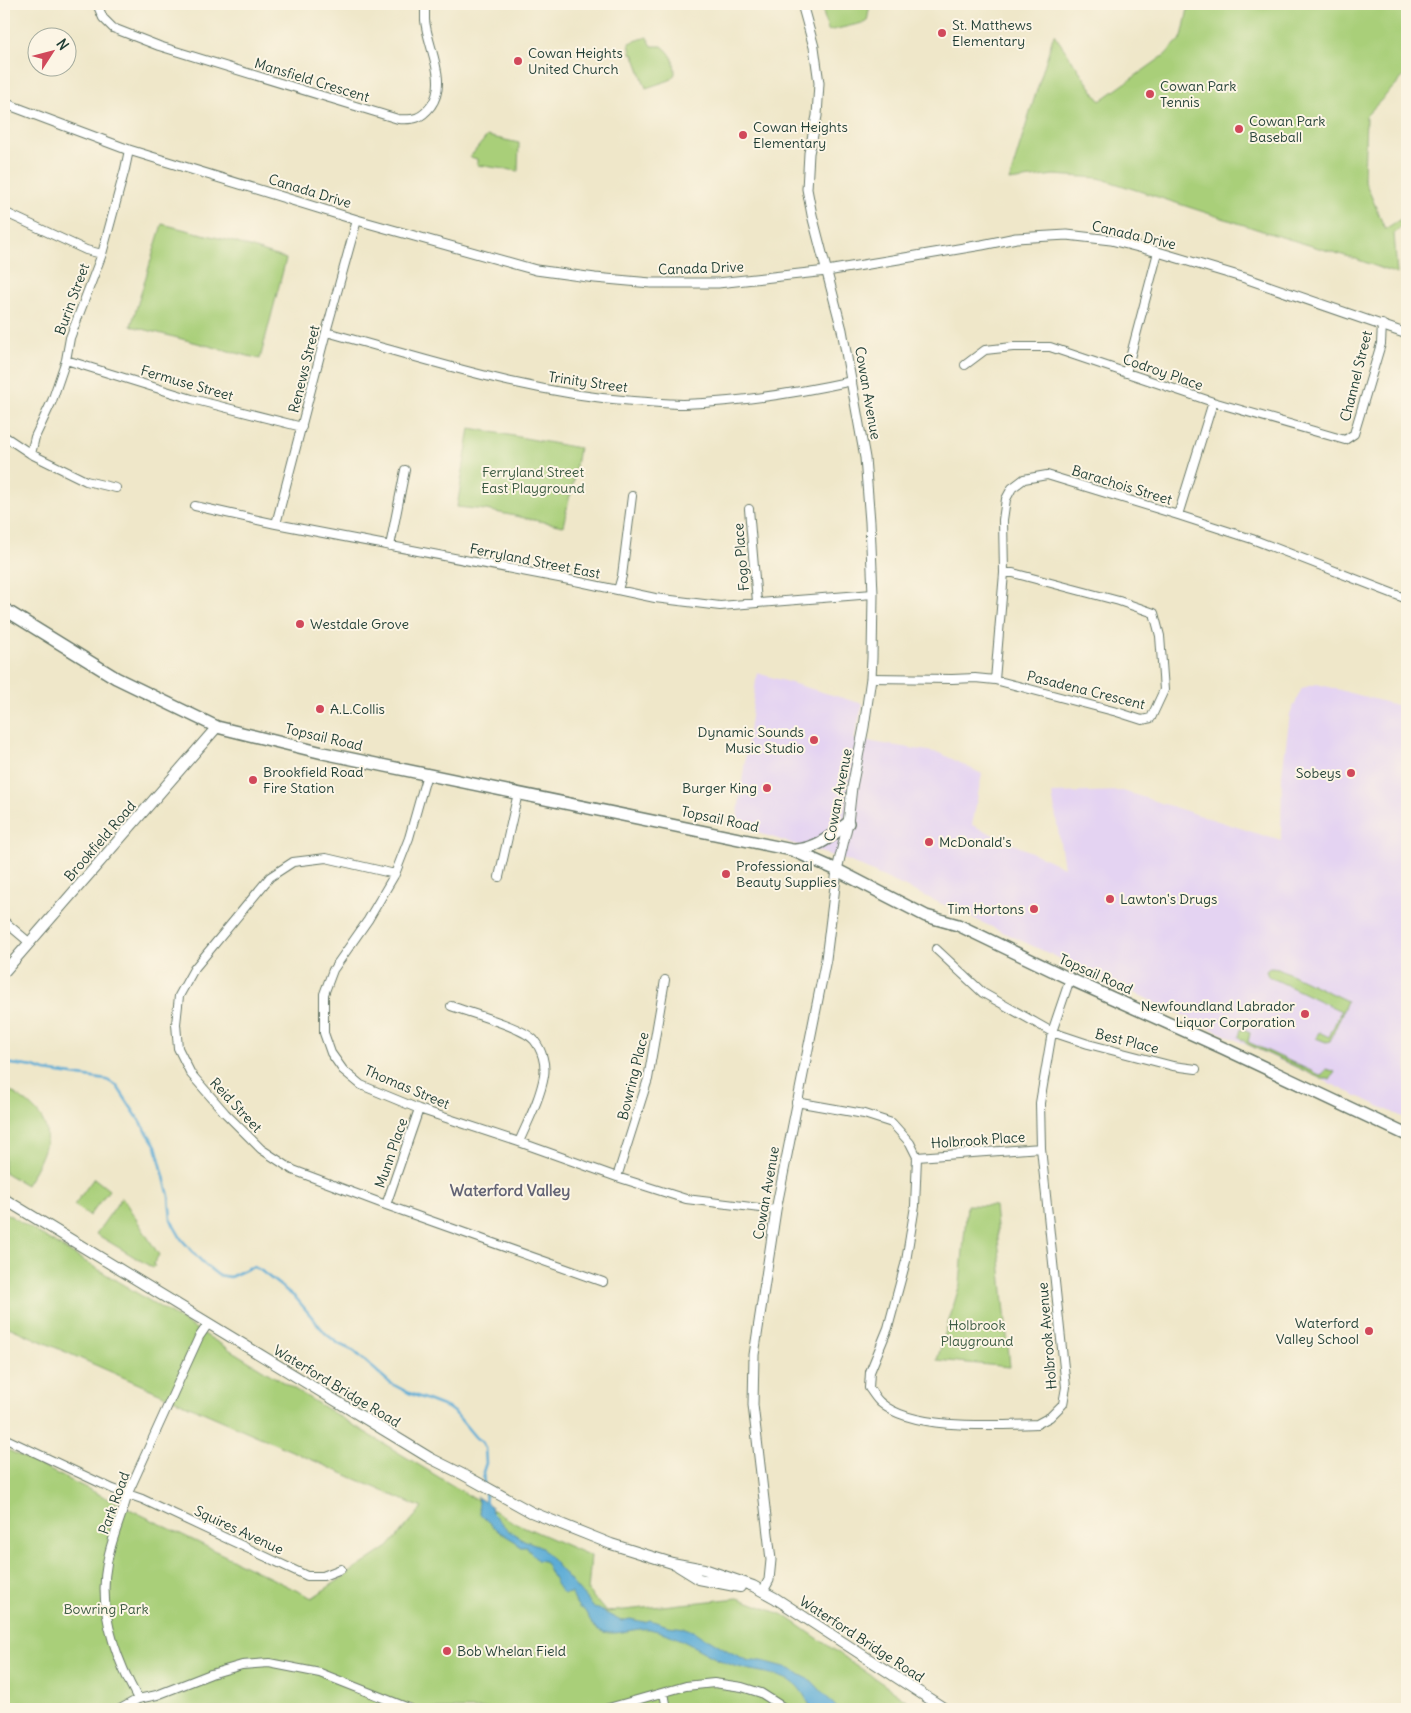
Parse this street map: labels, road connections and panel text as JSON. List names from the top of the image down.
{
  "streets": {
    "main road": ["Topsail Road", "Brookfield Road", "Waterford Bridge Road"],
    "street": [
      "Mansfield Crescent",
      "Canada Drive",
      "Burin Street",
      "Renews Street",
      "Codroy Place",
      "Channel Street",
      "Trinity Street",
      "Fermuse Street",
      "Cowan Avenue",
      "Barachois Street",
      "Fogo Place",
      "Ferryland Street East",
      "Pasadena Crescent",
      "Best Place",
      "Bowring Place",
      "Thomas Street",
      "Reid Street",
      "Holbrook Place",
      "Munn Place",
      "Holbrook Avenue",
      "Park Road",
      "Squires Avenue"
    ]
  },
  "crossings": [
    ["Canada Drive", "Burin Street"],
    ["Canada Drive", "Renews Street"],
    ["Canada Drive", "Channel Street"],
    ["Canada Drive", "Cowan Avenue"],
    ["Burin Street", "Fermuse Street"],
    ["Renews Street", "Trinity Street"],
    ["Renews Street", "Fermuse Street"],
    ["Renews Street", "Ferryland Street East"],
    ["Codroy Place", "Channel Street"],
    ["Trinity Street", "Cowan Avenue"],
    ["Cowan Avenue", "Ferryland Street East"],
    ["Cowan Avenue", "Pasadena Crescent"],
    ["Cowan Avenue", "Topsail Road"],
    ["Cowan Avenue", "Thomas Street"],
    ["Cowan Avenue", "Waterford Bridge Road"],
    ["Barachois Street", "Pasadena Crescent"],
    ["Fogo Place", "Ferryland Street East"],
    ["Topsail Road", "Brookfield Road"],
    ["Topsail Road", "Thomas Street"],
    ["Topsail Road", "Holbrook Avenue"],
    ["Best Place", "Holbrook Avenue"],
    ["Bowring Place", "Thomas Street"],
    ["Thomas Street", "Reid Street"],
    ["Thomas Street", "Munn Place"],
    ["Reid Street", "Munn Place"],
    ["Holbrook Place", "Holbrook Avenue"],
    ["Waterford Bridge Road", "Park Road"],
    ["Park Road", "Squires Avenue"]
  ],
  "districts": ["Waterford Valley"],
  "parks": ["Ferryland Street East Playground", "Holbrook Playground", "Bowring Park"],
  "places": [
    "St. Matthews Elementary",
    "Cowan Heights United Church",
    "Cowan Park Tennis",
    "Cowan Park Baseball",
    "Cowan Heights Elementary",
    "Westdale Grove",
    "A.L.Collis",
    "Dynamic Sounds Music Studio",
    "Sobeys",
    "Brookfield Road Fire Station",
    "Burger King",
    "McDonald's",
    "Professional Beauty Supplies",
    "Lawton's Drugs",
    "Tim Hortons",
    "Newfoundland Labrador Liquor Corporation",
    "Waterford Valley School",
    "Bob Whelan Field"
  ],
  "north": "top right"
}
